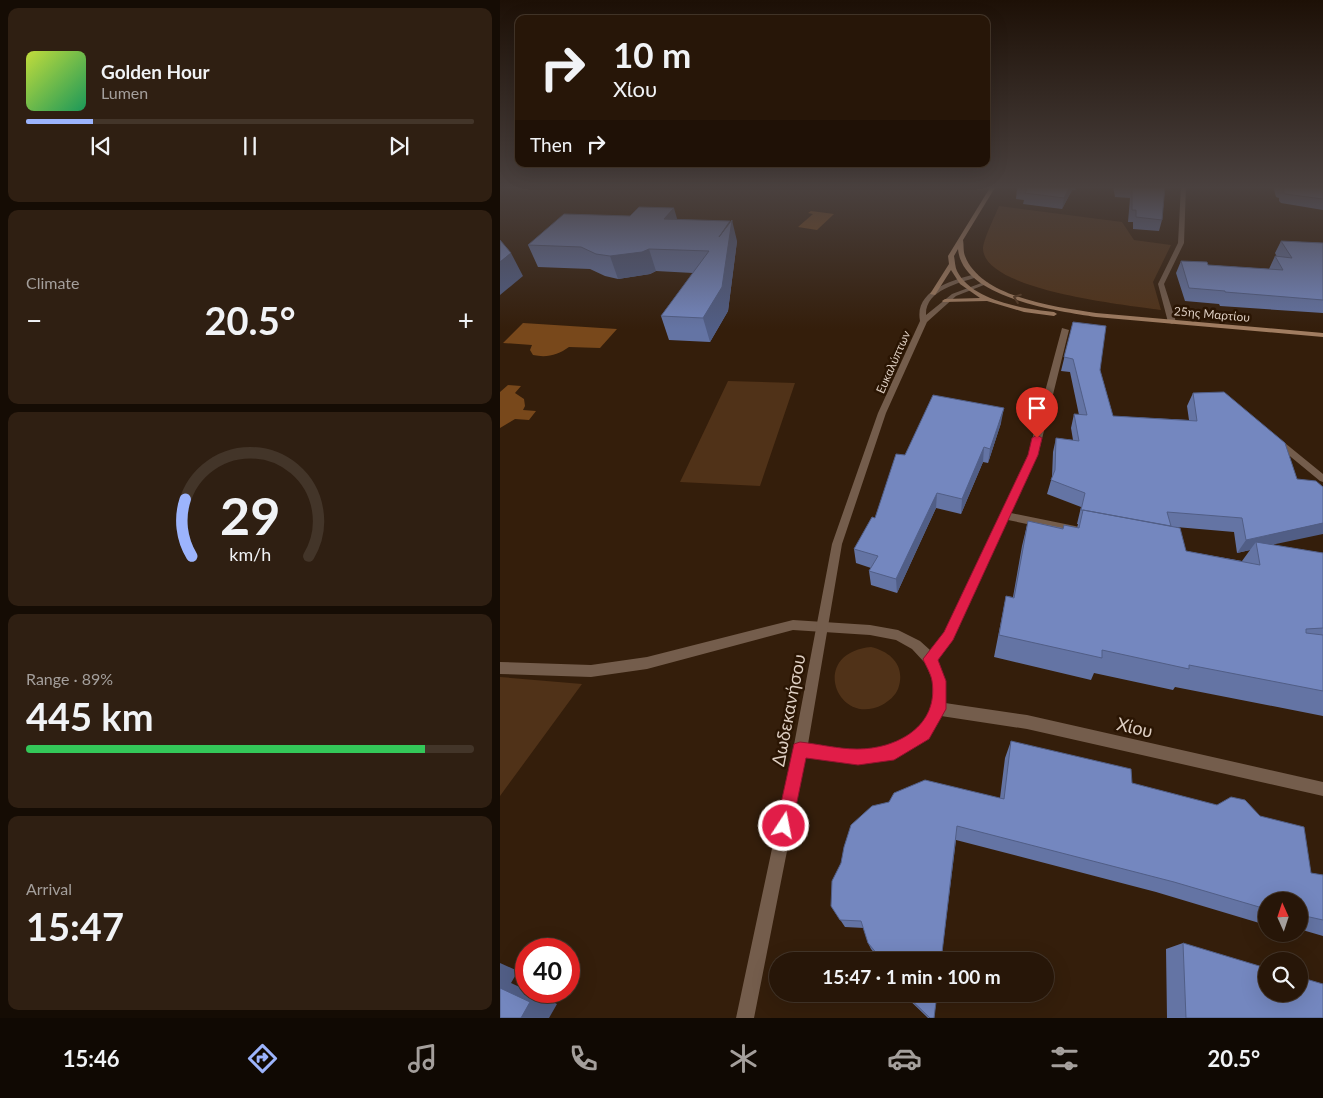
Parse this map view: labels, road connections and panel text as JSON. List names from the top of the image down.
{
  "streets": {
    "main road": ["25ης Μαρτίου"],
    "street": ["Ευκαλύπτων", "Δωδεκανήσου", "Χίου"]
  },
  "crossings": [
    ["25ης Μαρτίου", "Ευκαλύπτων"],
    ["Ευκαλύπτων", "Δωδεκανήσου"],
    ["Δωδεκανήσου", "Χίου"]
  ],
  "north": "top",
  "page": {
    "turn": ["10 m", "Χίου"],
    "song": ["Golden Hour", "Lumen"],
    "then": "Then",
    "tile": [
      "Climate",
      ["Range · 89%", "445 km"],
      ["Arrival", "15:47"]
    ],
    "heat": ["−", "20.5°", "+"],
    "limit": "40",
    "trip": "15:47 · 1 min · 100 m",
    "tabs": ["15:46", "20.5°"],
    "gauge": ["29", "km/h"]
  }
}
